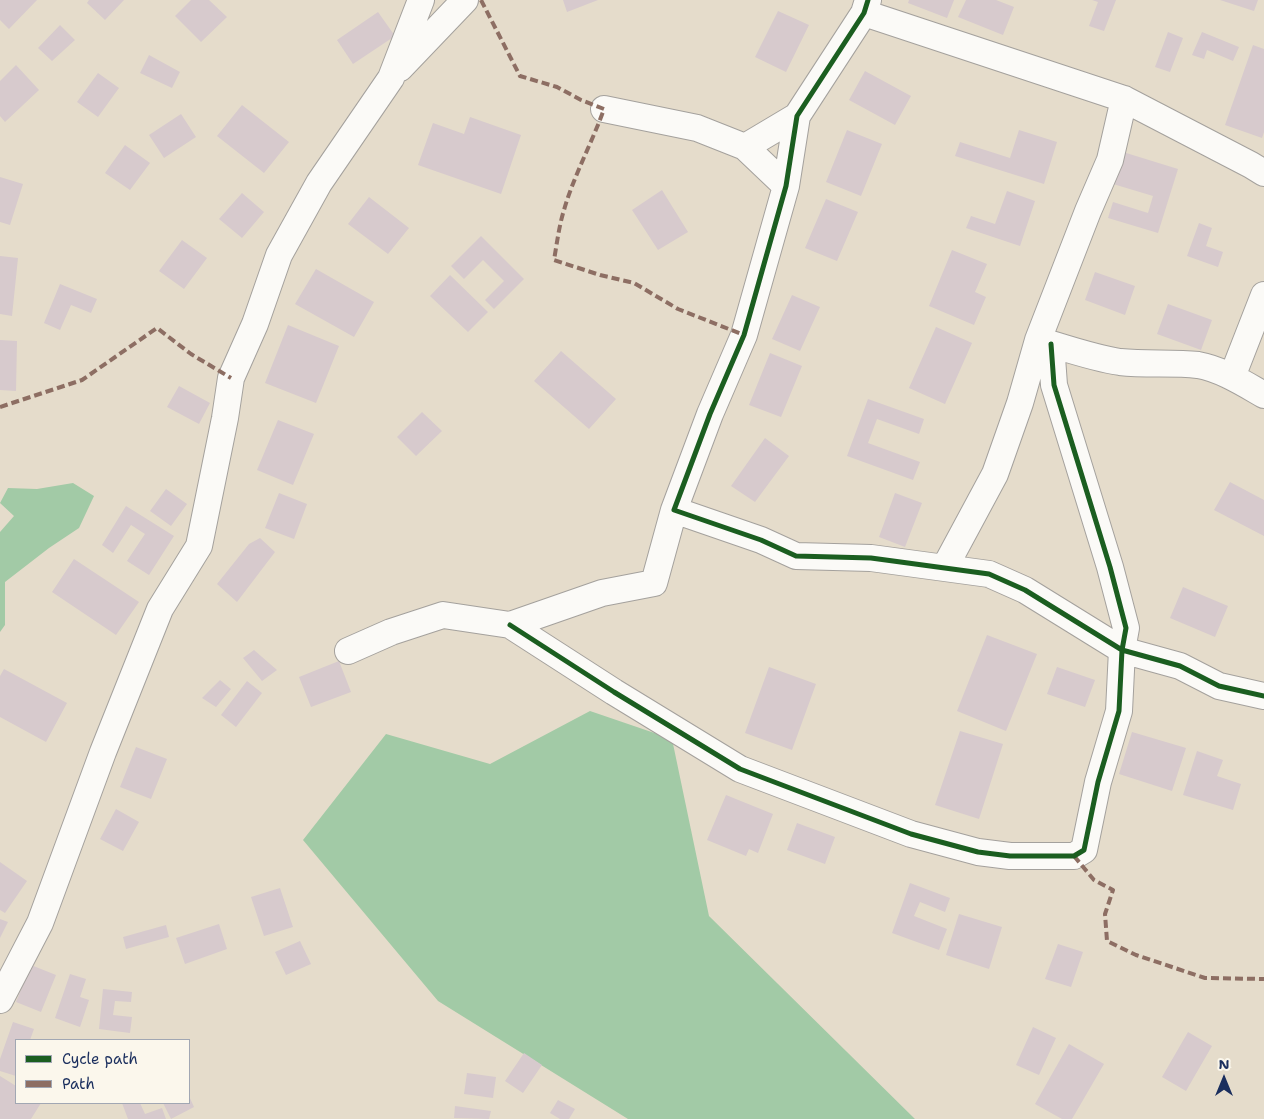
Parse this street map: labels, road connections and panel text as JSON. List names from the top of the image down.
{
  "legend": ["Cycle path", "Path"],
  "north": "top"
}
